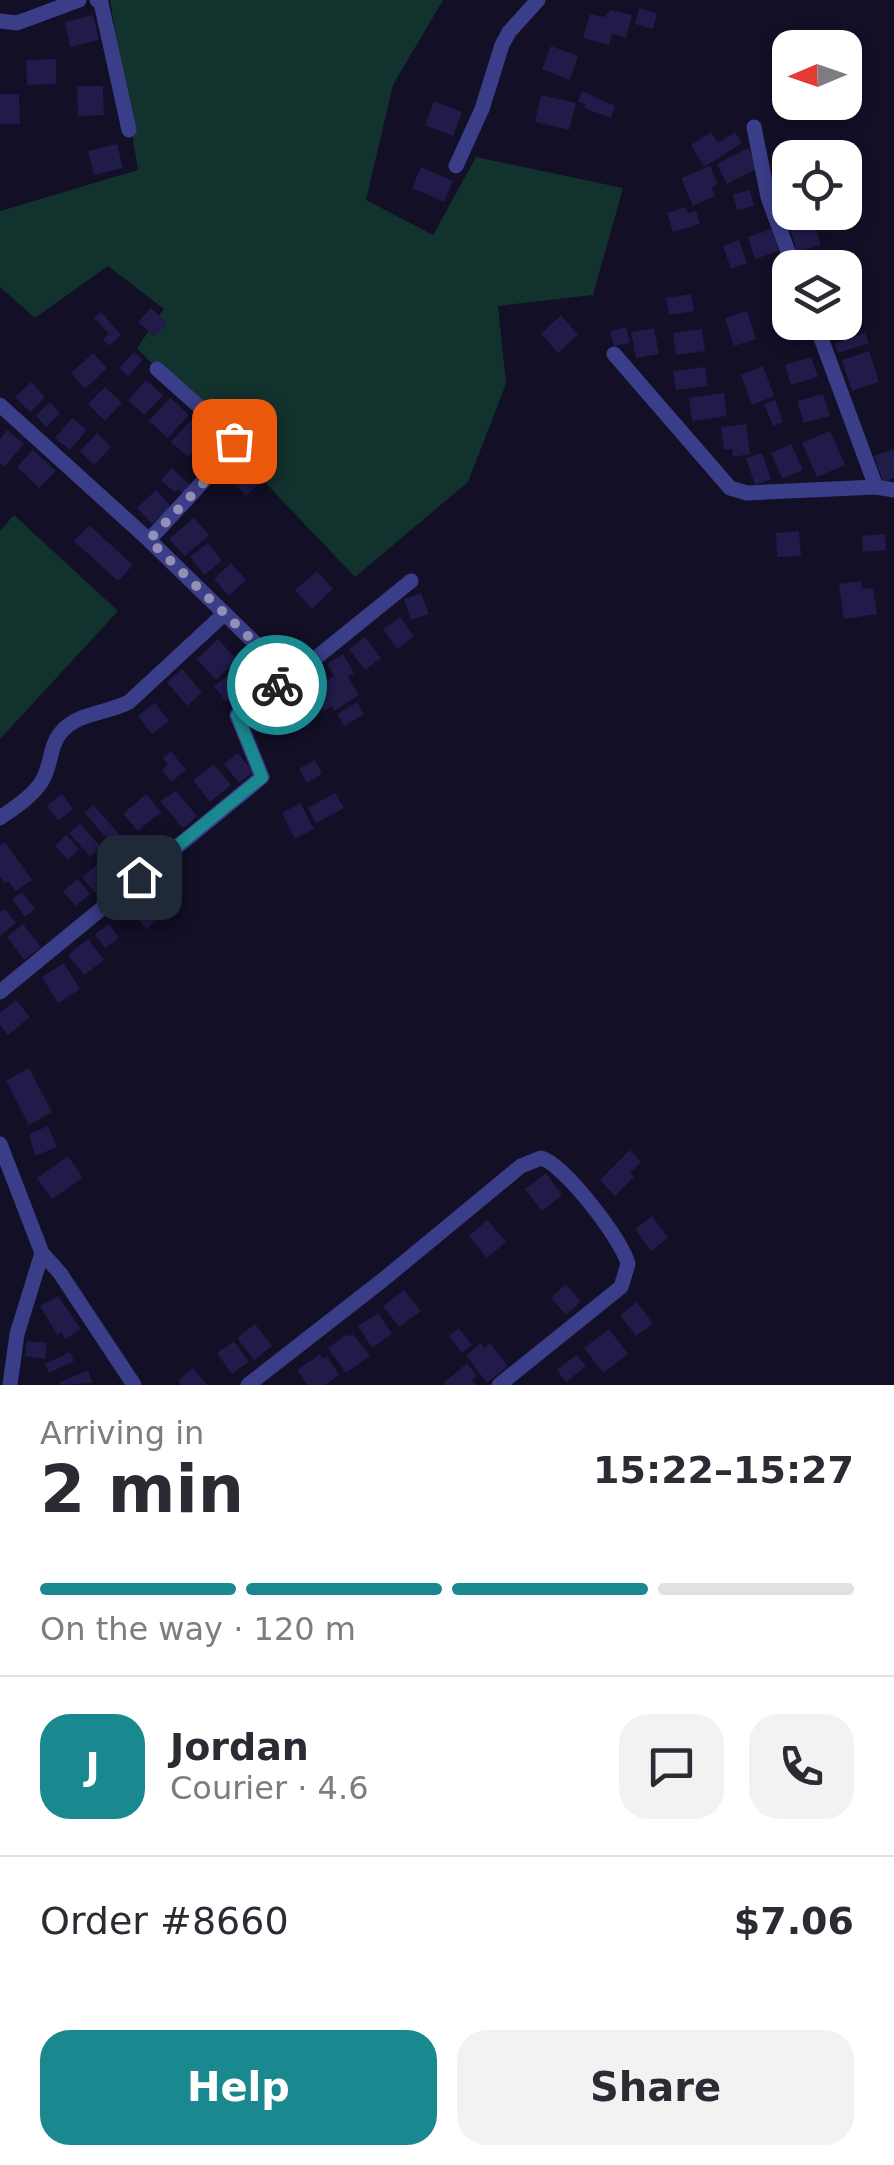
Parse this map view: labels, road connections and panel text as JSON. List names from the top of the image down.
{
  "north": "left",
  "page": {
    "heading": ["2 min", "Arriving in", "15:22–15:27"],
    "panel": [
      "Jordan",
      "Courier · 4.6",
      "Order #8660",
      "$7.06"
    ],
    "bar": "On the way · 120 m",
    "round": "J",
    "buttons": ["Help", "Share"]
  }
}
